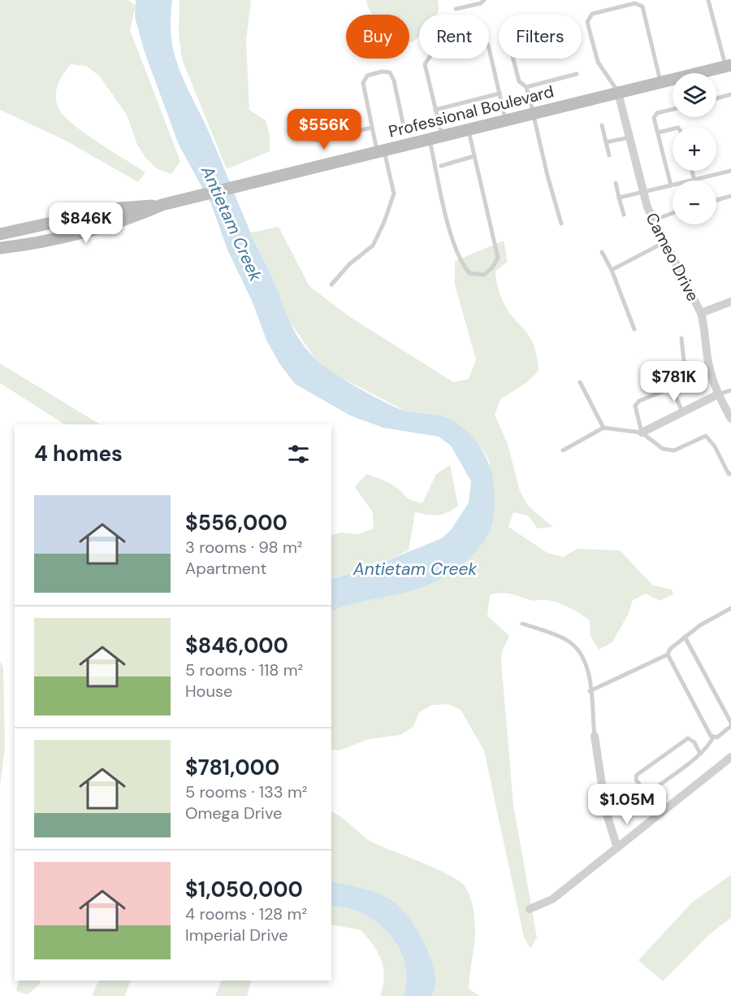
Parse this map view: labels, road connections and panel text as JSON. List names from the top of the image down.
{
  "streets": {
    "street": ["Professional Boulevard", "Cameo Drive"]
  },
  "crossings": [
    ["Professional Boulevard", "Cameo Drive"]
  ],
  "water": ["Antietam Creek"],
  "page": {
    "chip": ["Buy", "Rent", "Filters"],
    "map_buttons": ["+", "−"],
    "price": [
      "$556K",
      "$846K",
      "$781K",
      "$1.05M"
    ],
    "heading": "4 homes",
    "list": [
      {
        "name": "$556,000",
        "note": "3 rooms · 98 m² · Apartment"
      },
      {
        "name": "$846,000",
        "note": "5 rooms · 118 m² · House"
      },
      {
        "name": "$781,000",
        "note": "5 rooms · 133 m² · Omega Drive"
      },
      {
        "name": "$1,050,000",
        "note": "4 rooms · 128 m² · Imperial Drive"
      }
    ]
  }
}
